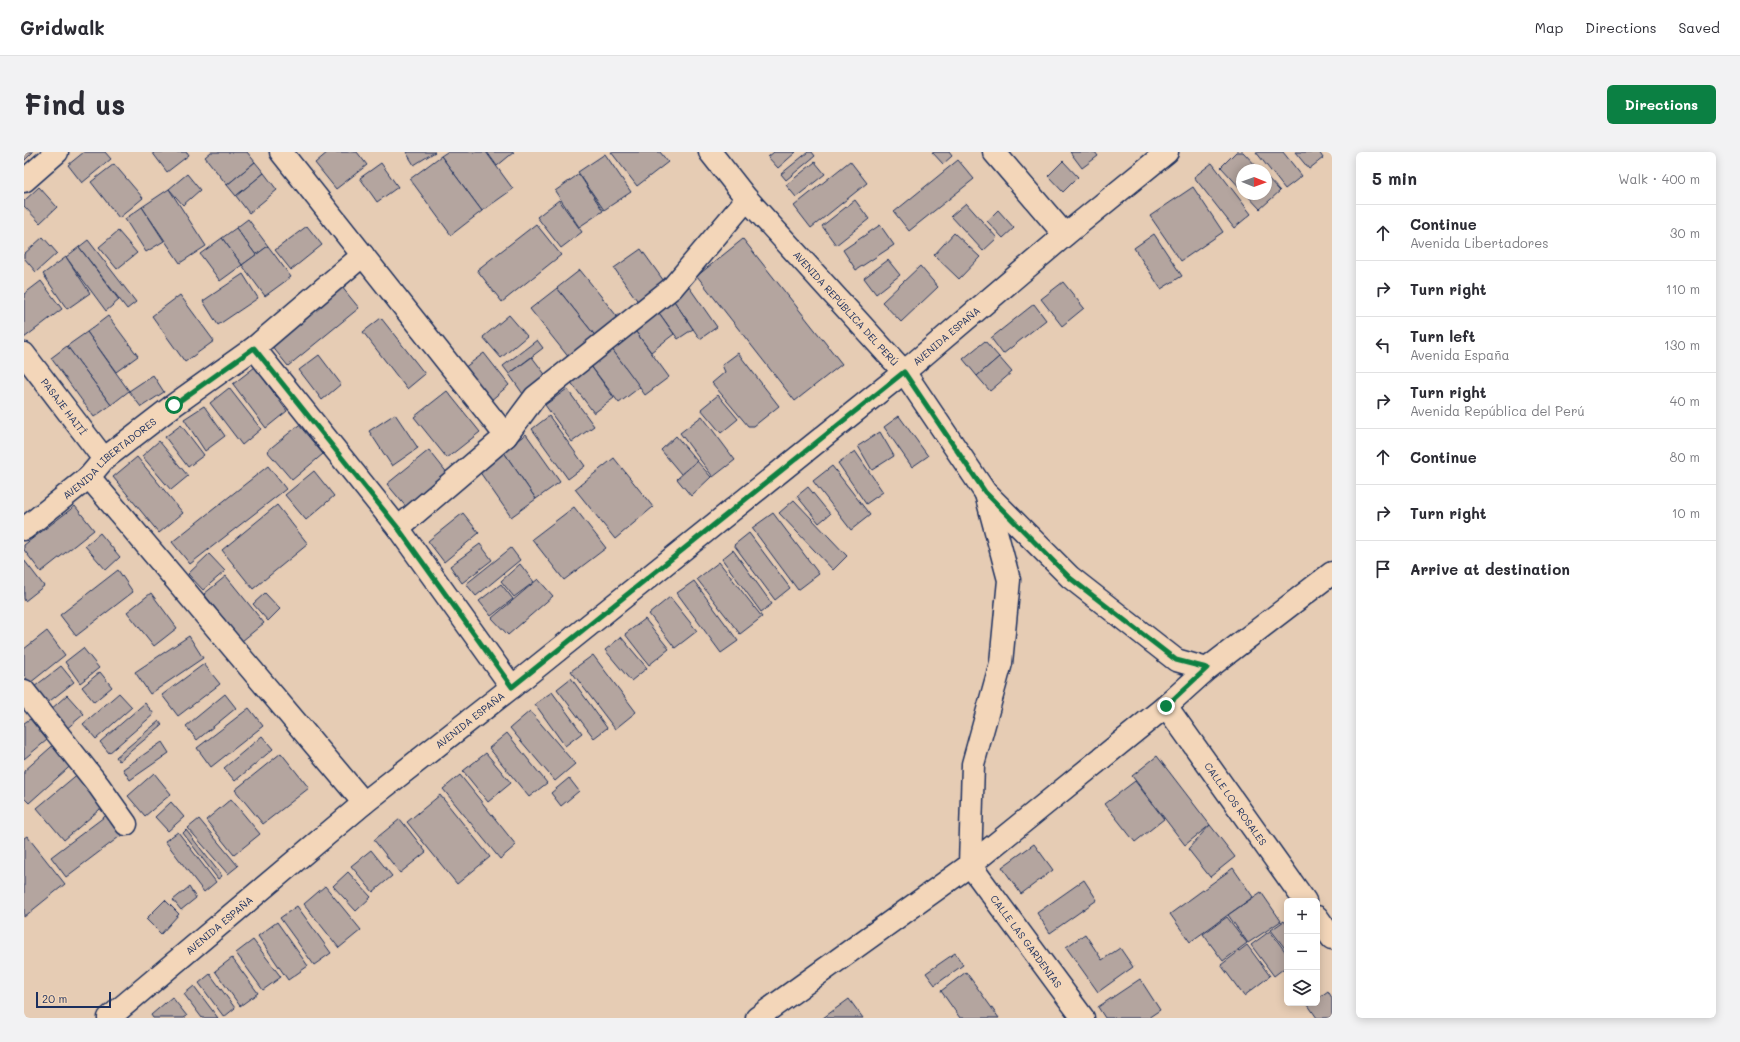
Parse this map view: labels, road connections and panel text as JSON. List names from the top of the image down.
{
  "streets": {
    "street": [
      "AVENIDA REPÚBLICA DEL PERÚ",
      "AVENIDA ESPAÑA",
      "PASAJE HAITÍ",
      "AVENIDA LIBERTADORES",
      "CALLE LOS ROSALES",
      "CALLE LAS GARDENIAS"
    ]
  },
  "crossings": [
    ["AVENIDA REPÚBLICA DEL PERÚ", "AVENIDA ESPAÑA"],
    ["PASAJE HAITÍ", "AVENIDA LIBERTADORES"]
  ],
  "scale_bar": "20 m",
  "north": "right",
  "page": {
    "header": "Gridwalk",
    "nav": ["Map", "Directions", "Saved"],
    "buttons": "Directions",
    "title": "Find us",
    "heading": ["5 min", "Walk · 400 m"],
    "list": [
      ["Continue", "Avenida Libertadores", "30 m"],
      ["Turn right", "110 m"],
      ["Turn left", "Avenida España", "130 m"],
      ["Turn right", "Avenida República del Perú", "40 m"],
      ["Continue", "80 m"],
      ["Turn right", "10 m"],
      "Arrive at destination"
    ],
    "map_buttons": ["+", "−"],
    "scale": "20 m"
  }
}
